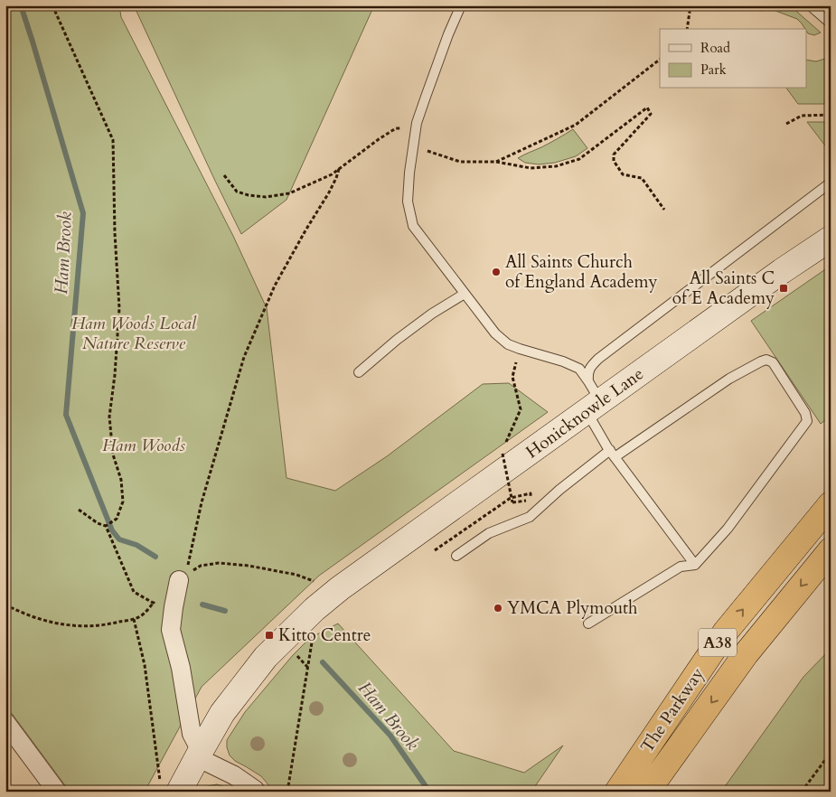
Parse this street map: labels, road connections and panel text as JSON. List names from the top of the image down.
{
  "streets": {
    "highway": ["A38", "The Parkway"],
    "street": ["Honicknowle Lane"]
  },
  "water": ["Ham Brook"],
  "parks": ["Ham Woods Local Nature Reserve", "Ham Woods"],
  "places": {
    "other": ["All Saints Church of England Academy", "YMCA Plymouth"],
    "transit": ["All Saints C of E Academy", "Kitto Centre"]
  },
  "legend": ["Road", "Park"]
}
